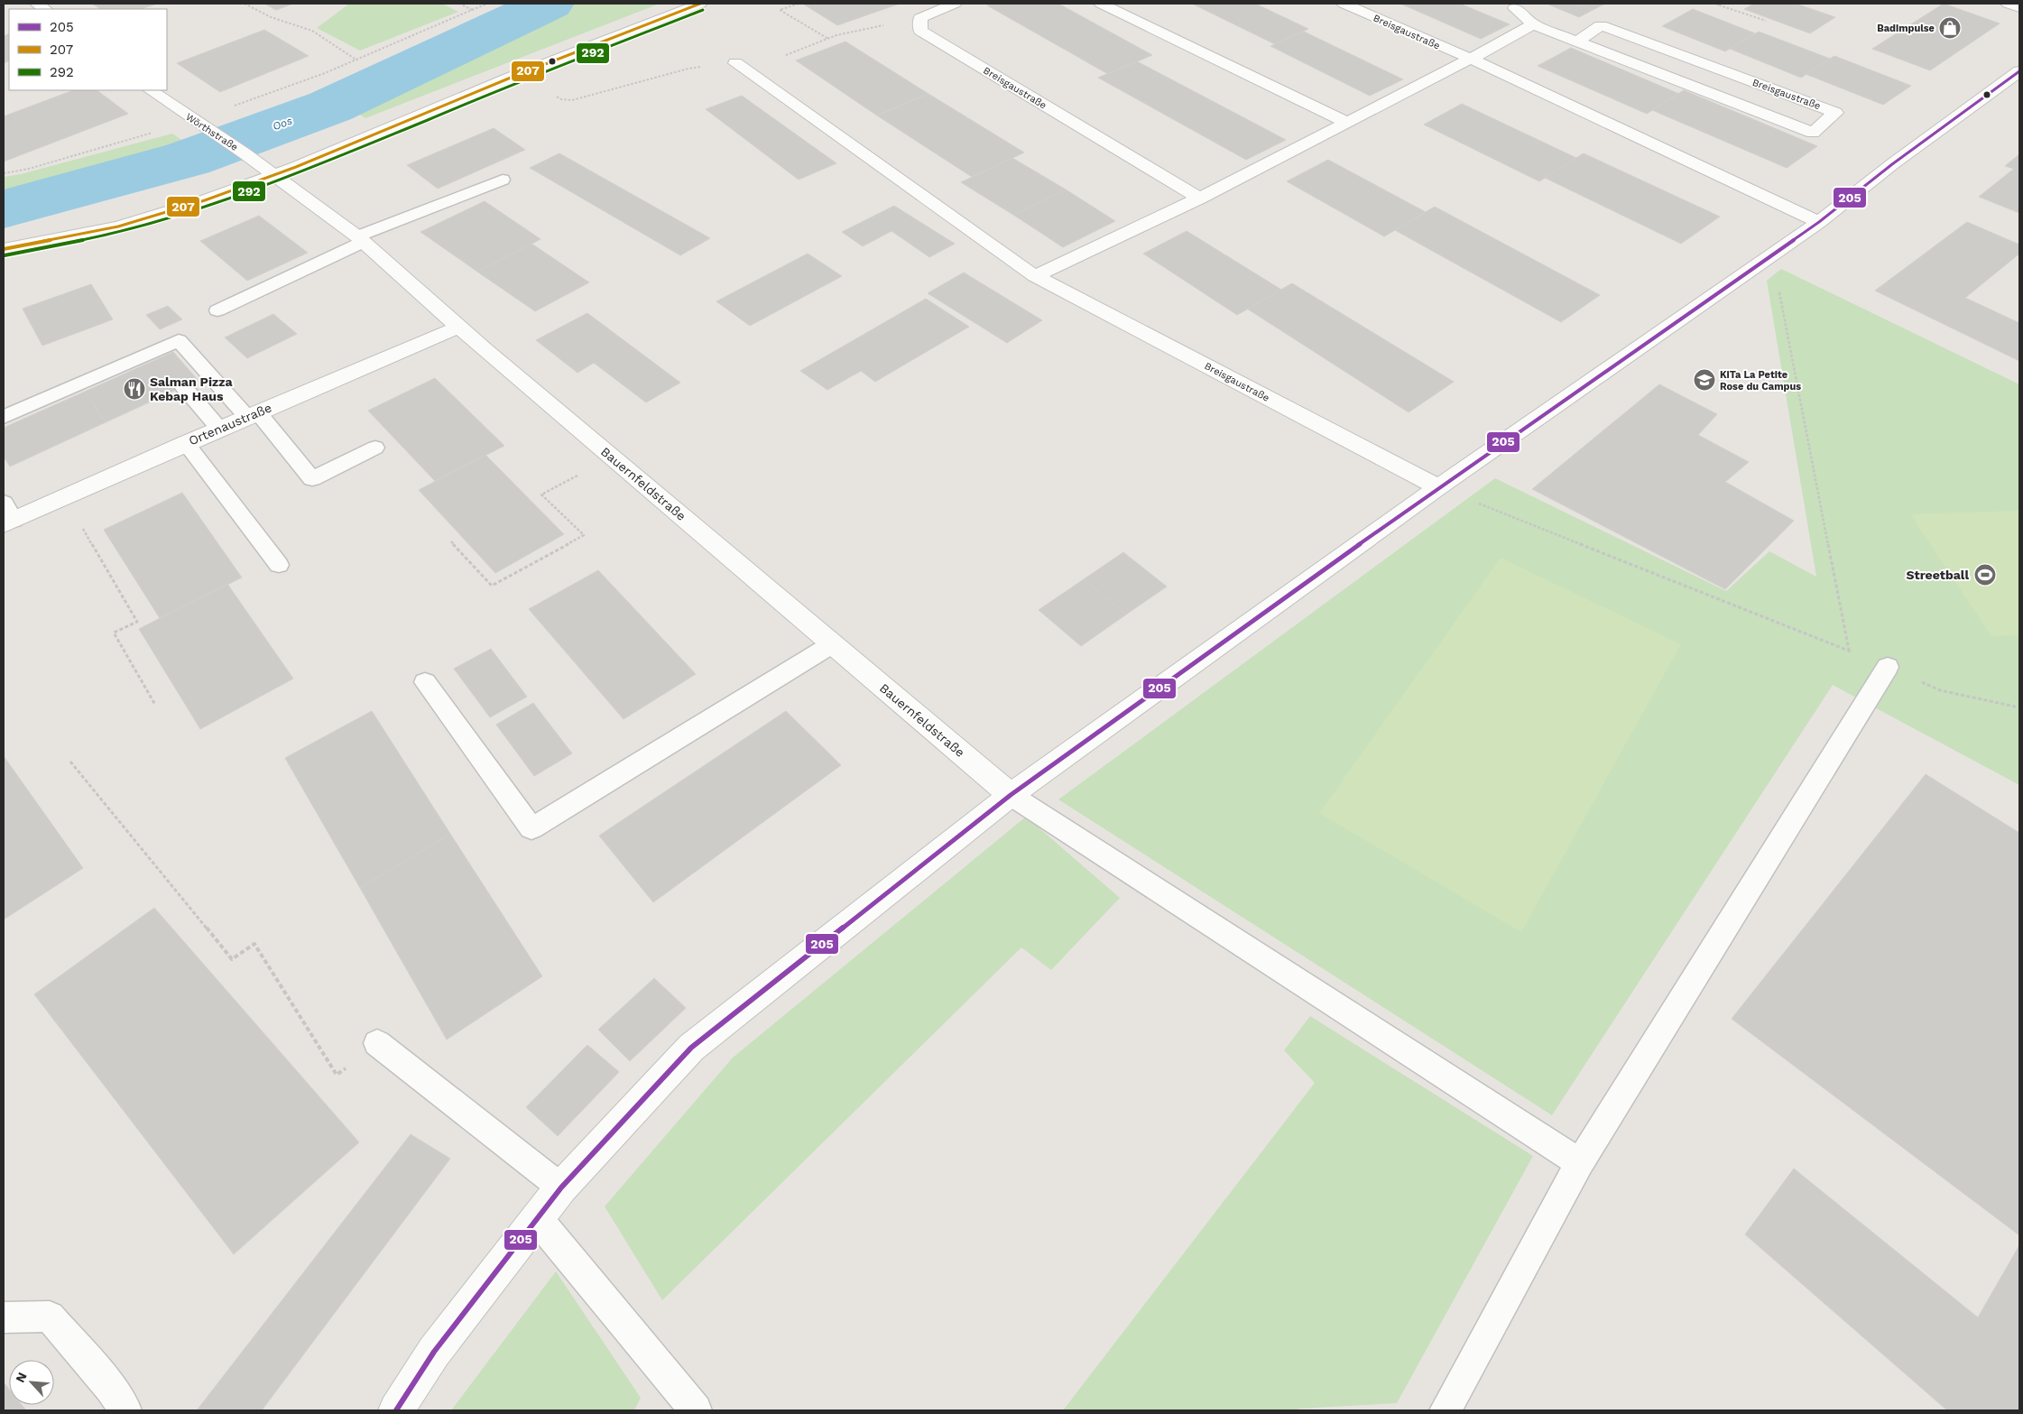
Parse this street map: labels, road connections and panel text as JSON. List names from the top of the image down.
{
  "streets": {
    "street": [
      "Breisgaustraße",
      "Wörthstraße",
      "Ortenaustraße",
      "Bauernfeldstraße"
    ]
  },
  "crossings": [
    ["Wörthstraße", "Bauernfeldstraße"],
    ["Ortenaustraße", "Bauernfeldstraße"]
  ],
  "water": ["Oos"],
  "places": {
    "shop": ["Badimpulse"],
    "school or university": ["KiTa La Petite Rose du Campus"],
    "restaurant": ["Salman Pizza Kebap Haus"],
    "sports": ["Streetball"]
  },
  "lines": ["transit line 207", "transit line 292", "transit line 205"],
  "legend": ["205", "207", "292"],
  "north": "top left"
}
